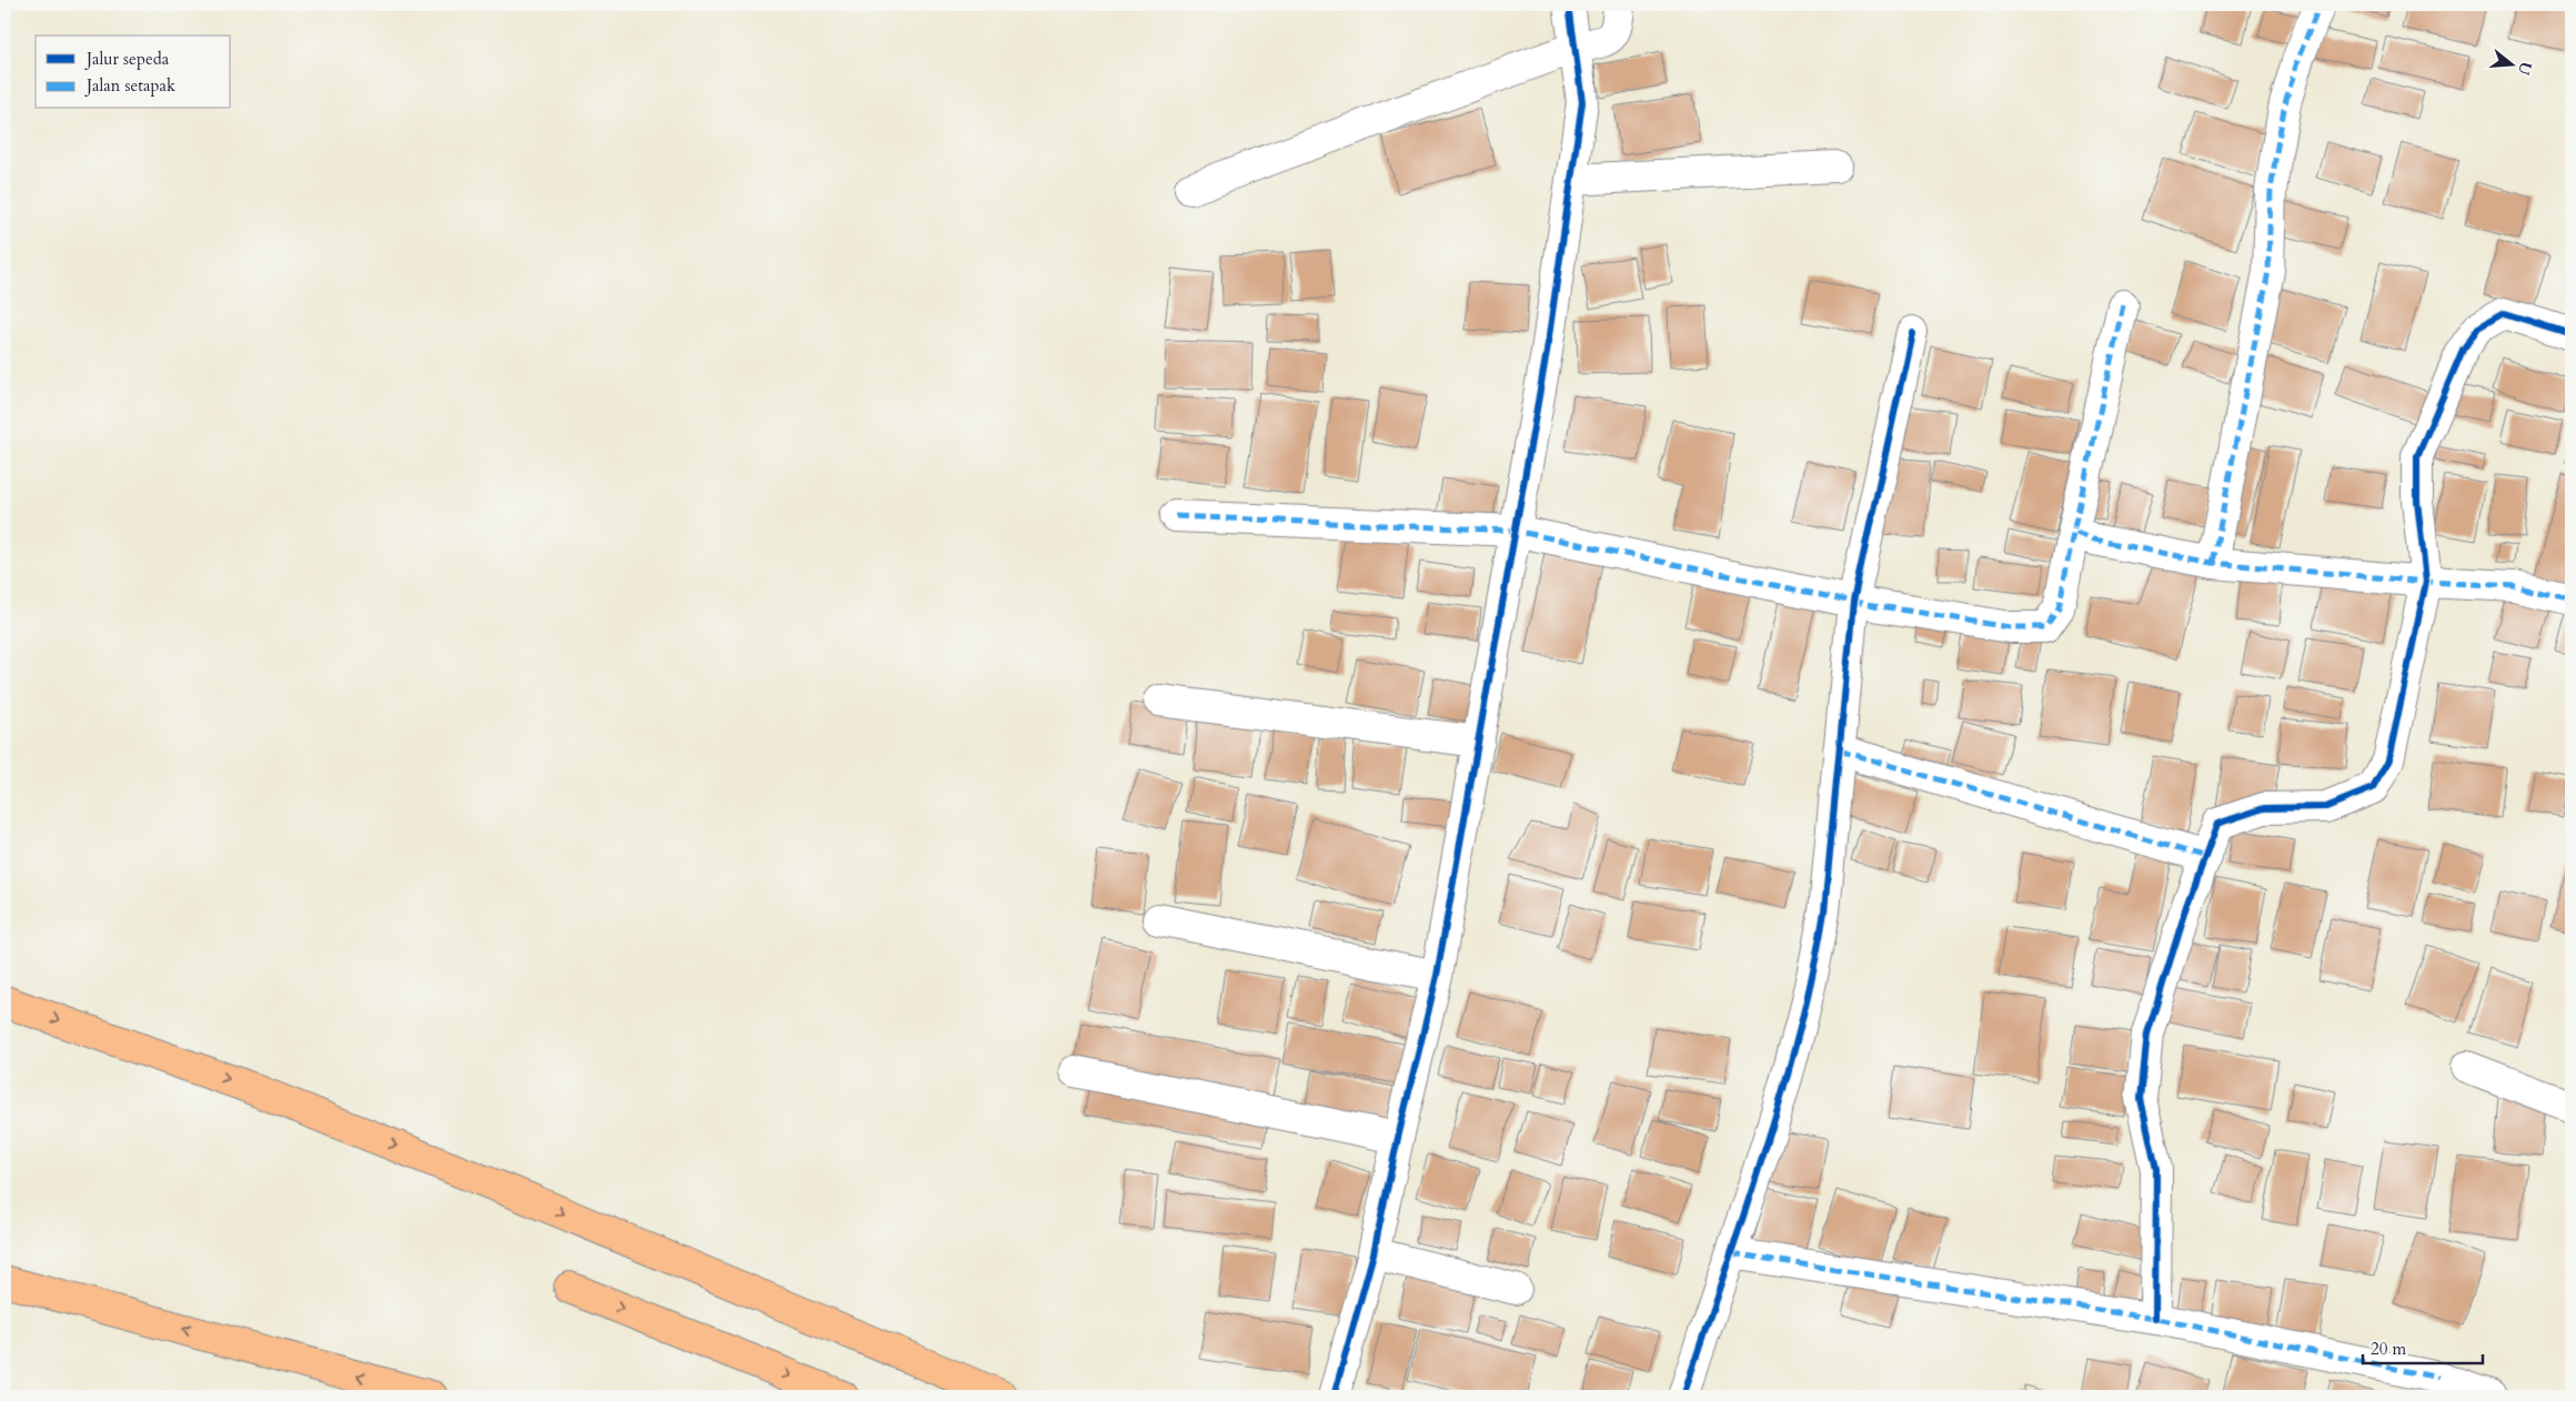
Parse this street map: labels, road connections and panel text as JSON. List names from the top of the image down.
{
  "legend": ["Jalur sepeda", "Jalan setapak"],
  "scale_bar": "20 m",
  "north": "right"
}
